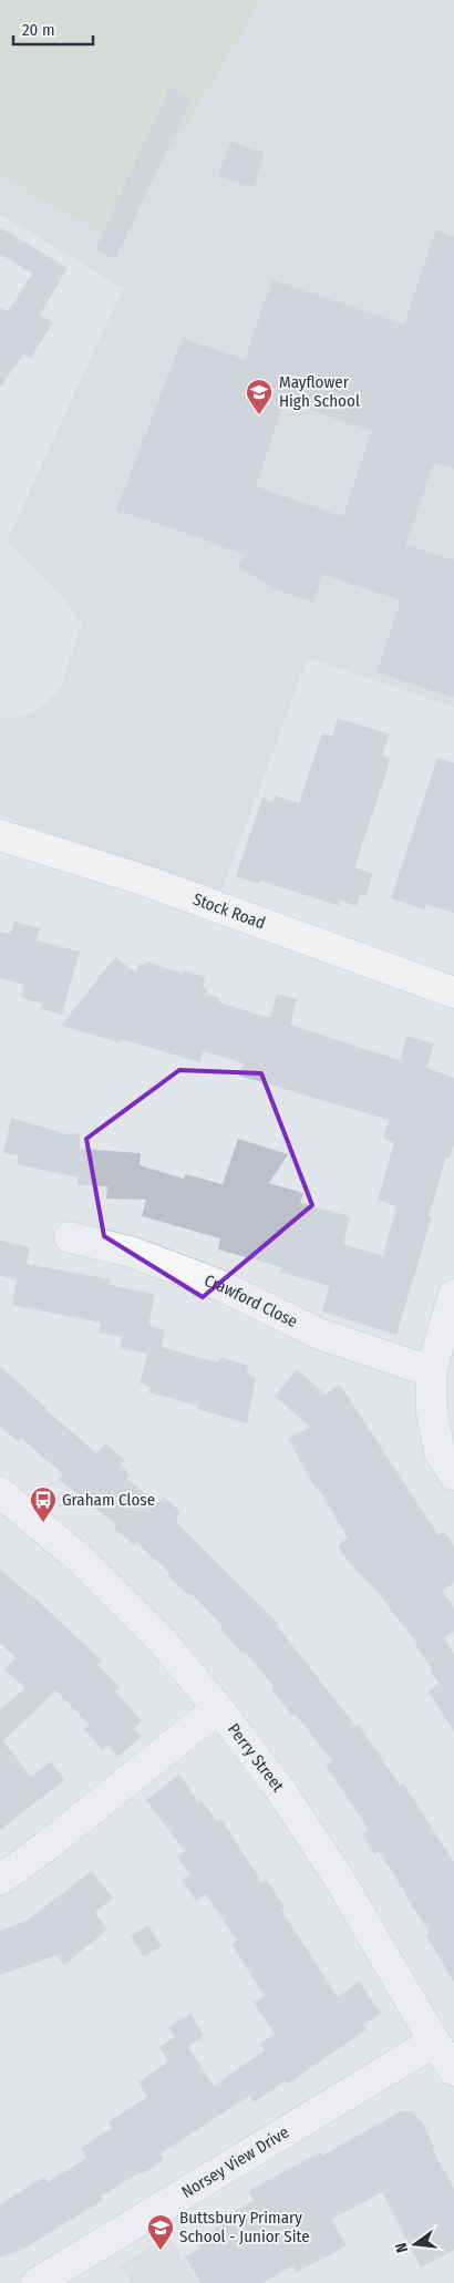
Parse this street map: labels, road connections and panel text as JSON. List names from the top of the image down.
{
  "streets": {
    "main road": ["Stock Road"],
    "street": ["Crawford Close", "Perry Street", "Norsey View Drive"]
  },
  "crossings": [
    ["Perry Street", "Norsey View Drive"]
  ],
  "places": {
    "school or university": ["Mayflower High School", "Buttsbury Primary School - Junior Site"],
    "bus stop": ["Graham Close"]
  },
  "scale_bar": "20 m",
  "north": "left"
}
